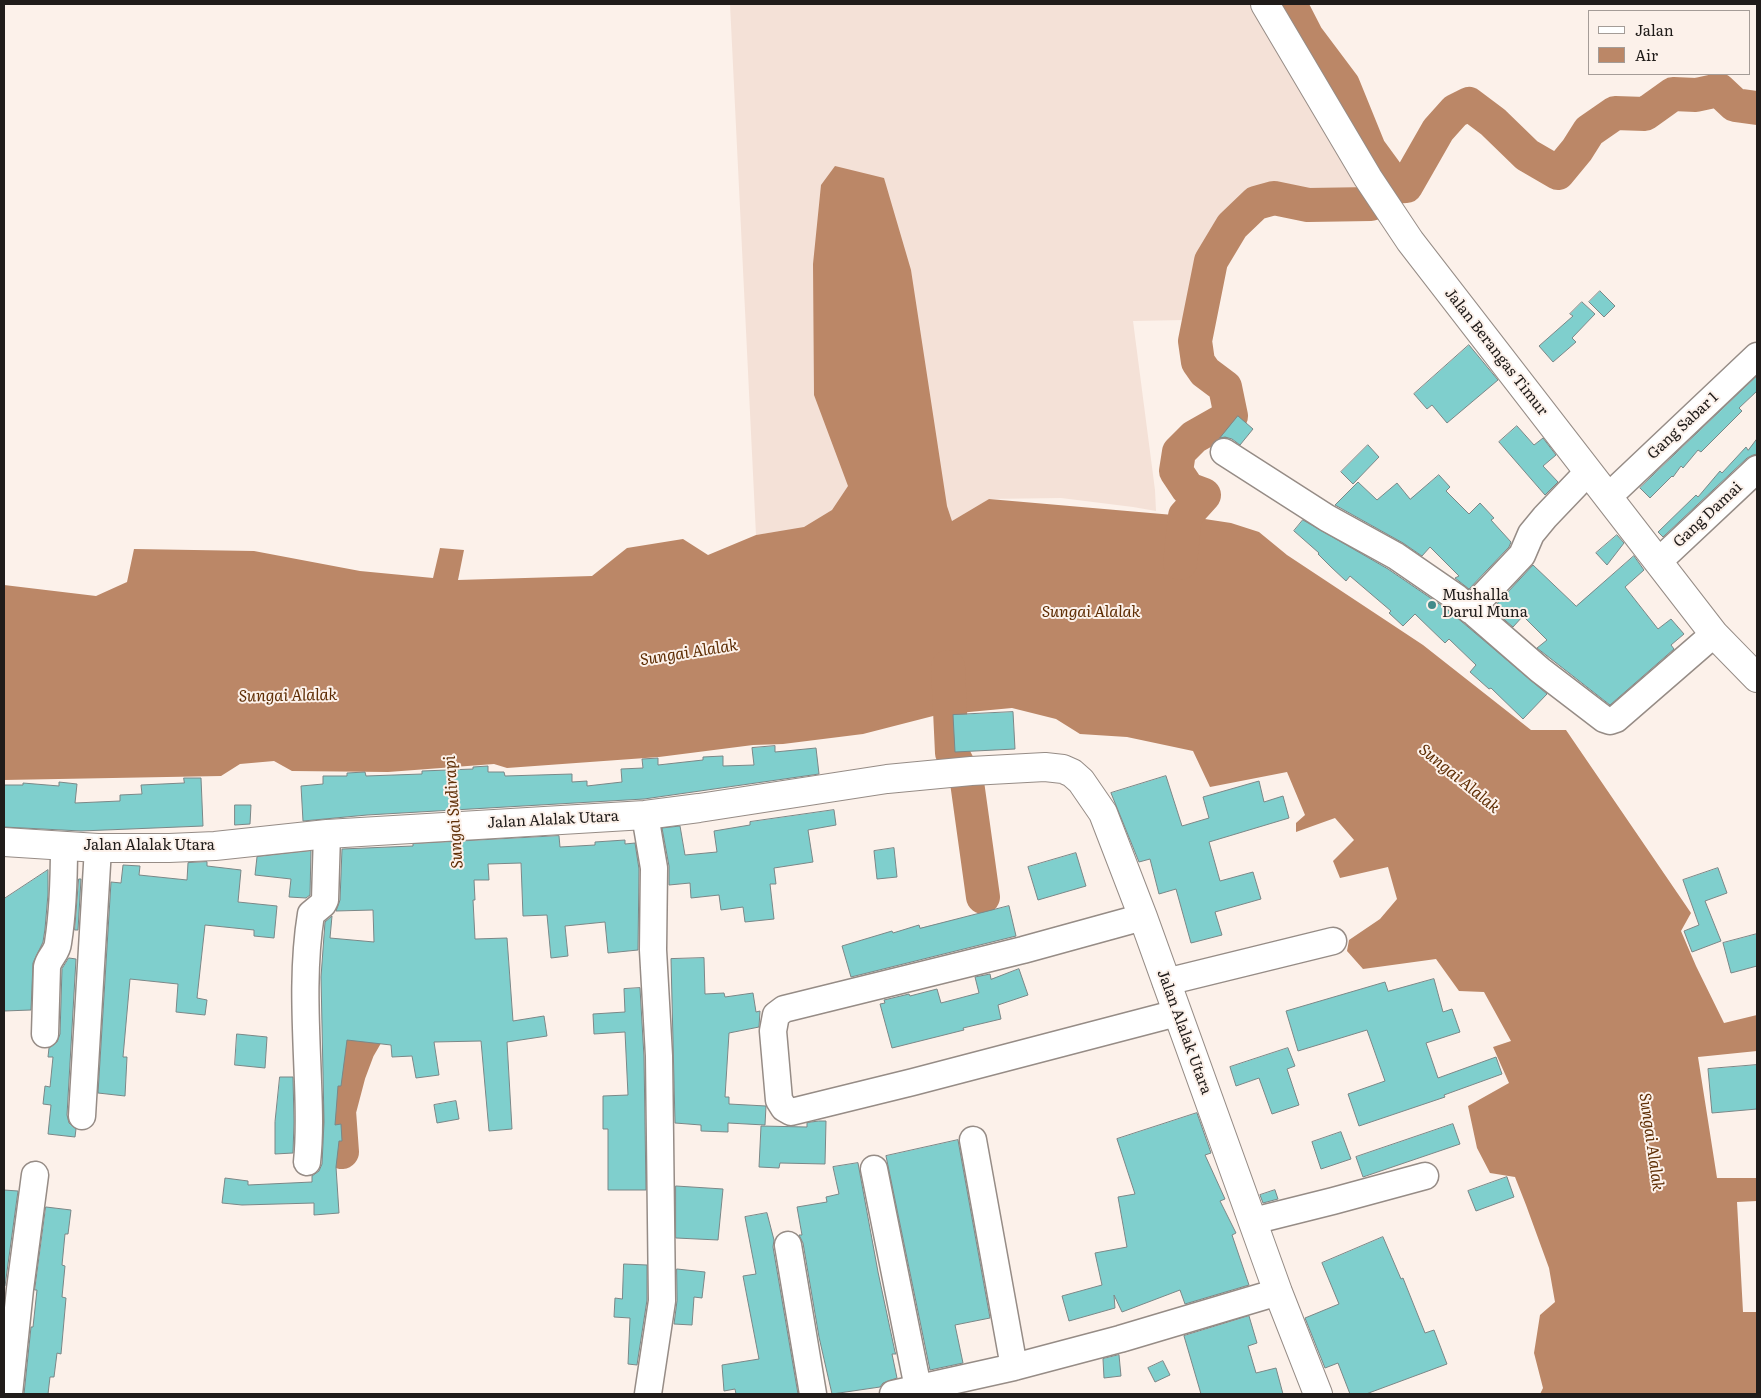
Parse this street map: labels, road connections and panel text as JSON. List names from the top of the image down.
{
  "streets": {
    "main road": ["Jalan Berangas Timur", "Jalan Alalak Utara"],
    "street": ["Gang Sabar 1", "Gang Damai"]
  },
  "crossings": [
    ["Jalan Berangas Timur", "Gang Sabar 1"],
    ["Jalan Berangas Timur", "Gang Damai"]
  ],
  "water": ["Sungai Alalak", "Sungai Sudirapi"],
  "places": ["Mushalla Darul Muna"],
  "legend": ["Jalan", "Air"]
}
